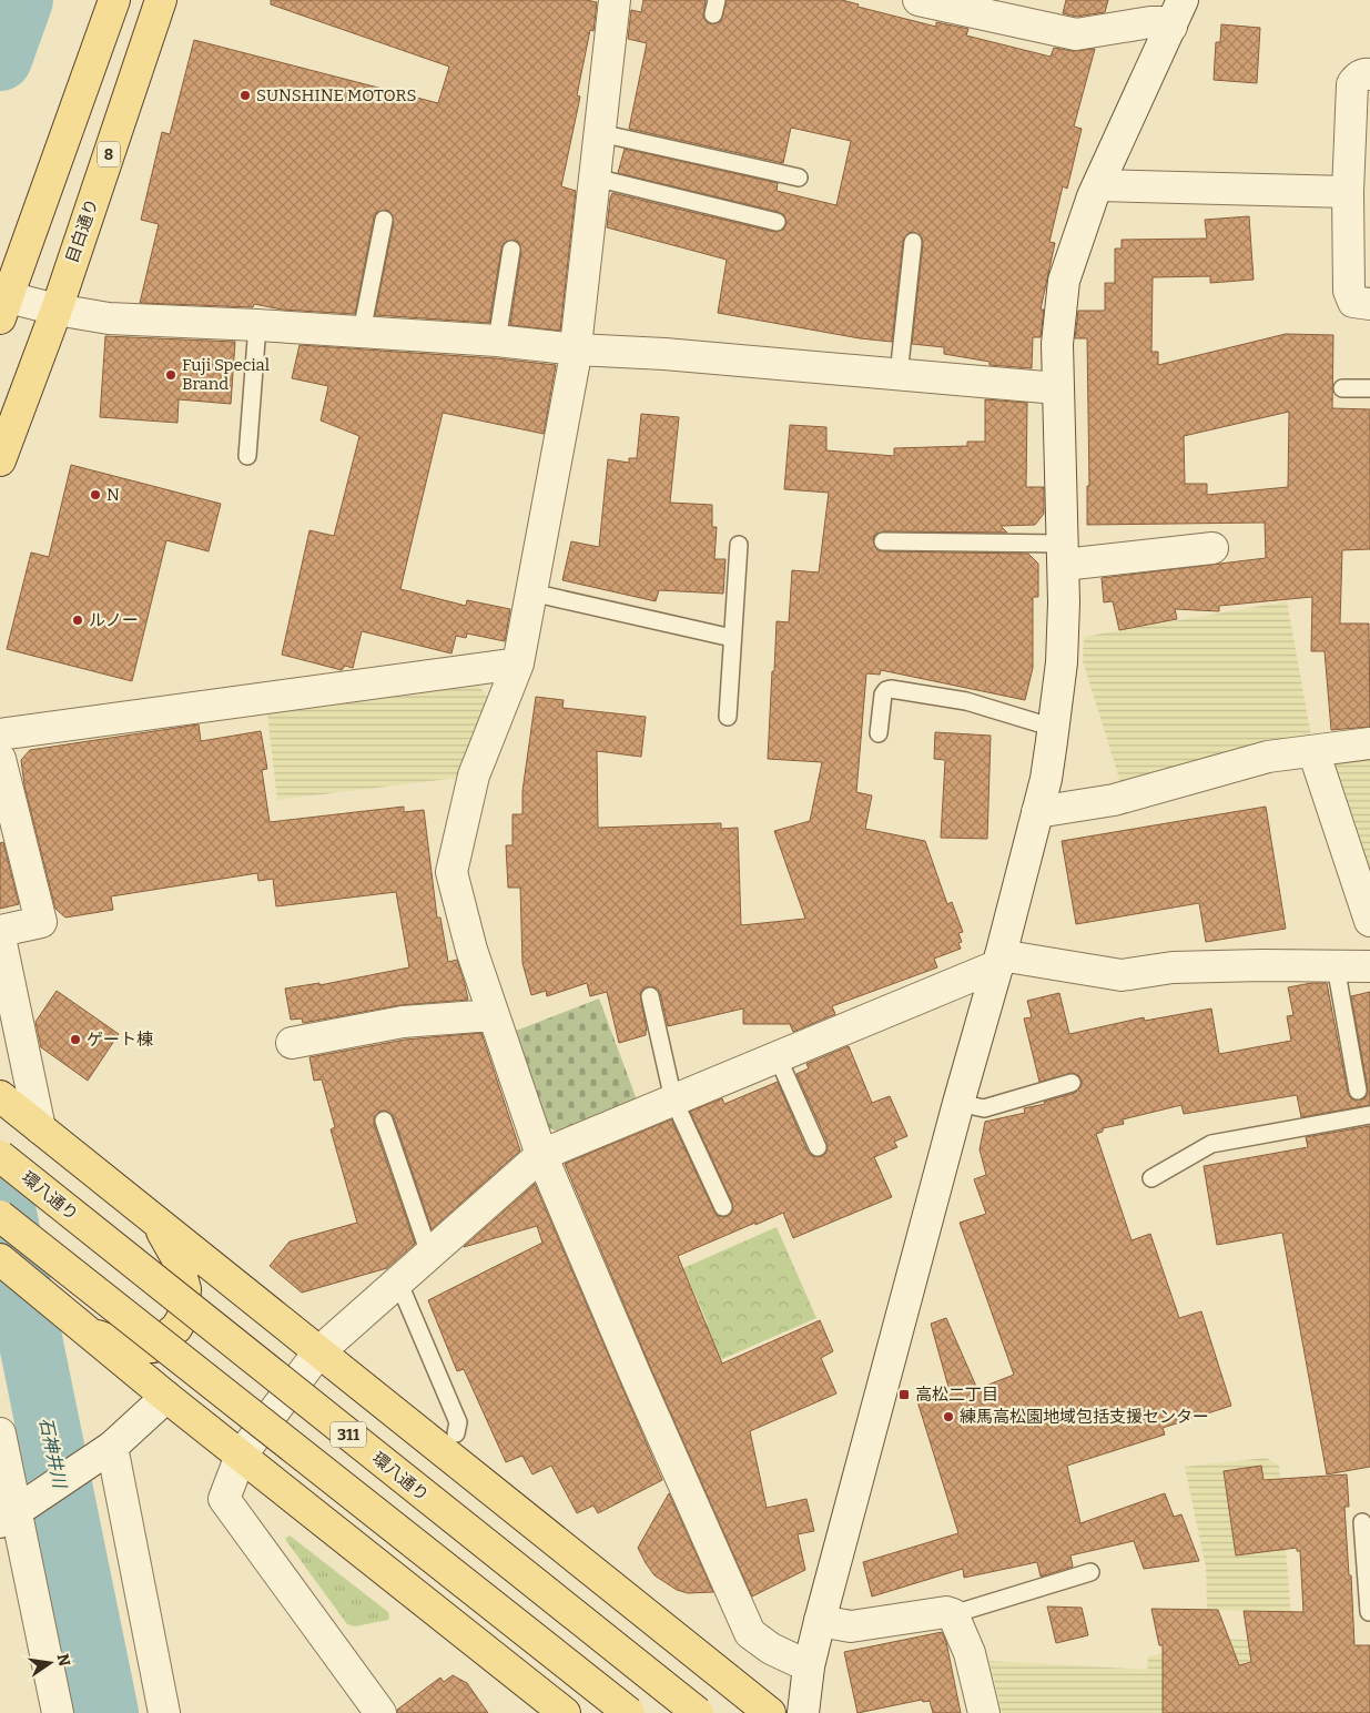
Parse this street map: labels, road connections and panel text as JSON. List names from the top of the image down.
{
  "streets": {
    "main road": [
      "8",
      "目白通り",
      "環八通り",
      "311"
    ]
  },
  "water": ["石神井川"],
  "places": {
    "other": [
      "SUNSHINE MOTORS",
      "Fuji Special Brand",
      "N",
      "ルノー",
      "ゲート棟",
      "練馬高松園地域包括支援センター"
    ],
    "transit": ["高松二丁目"]
  },
  "north": "right"
}
